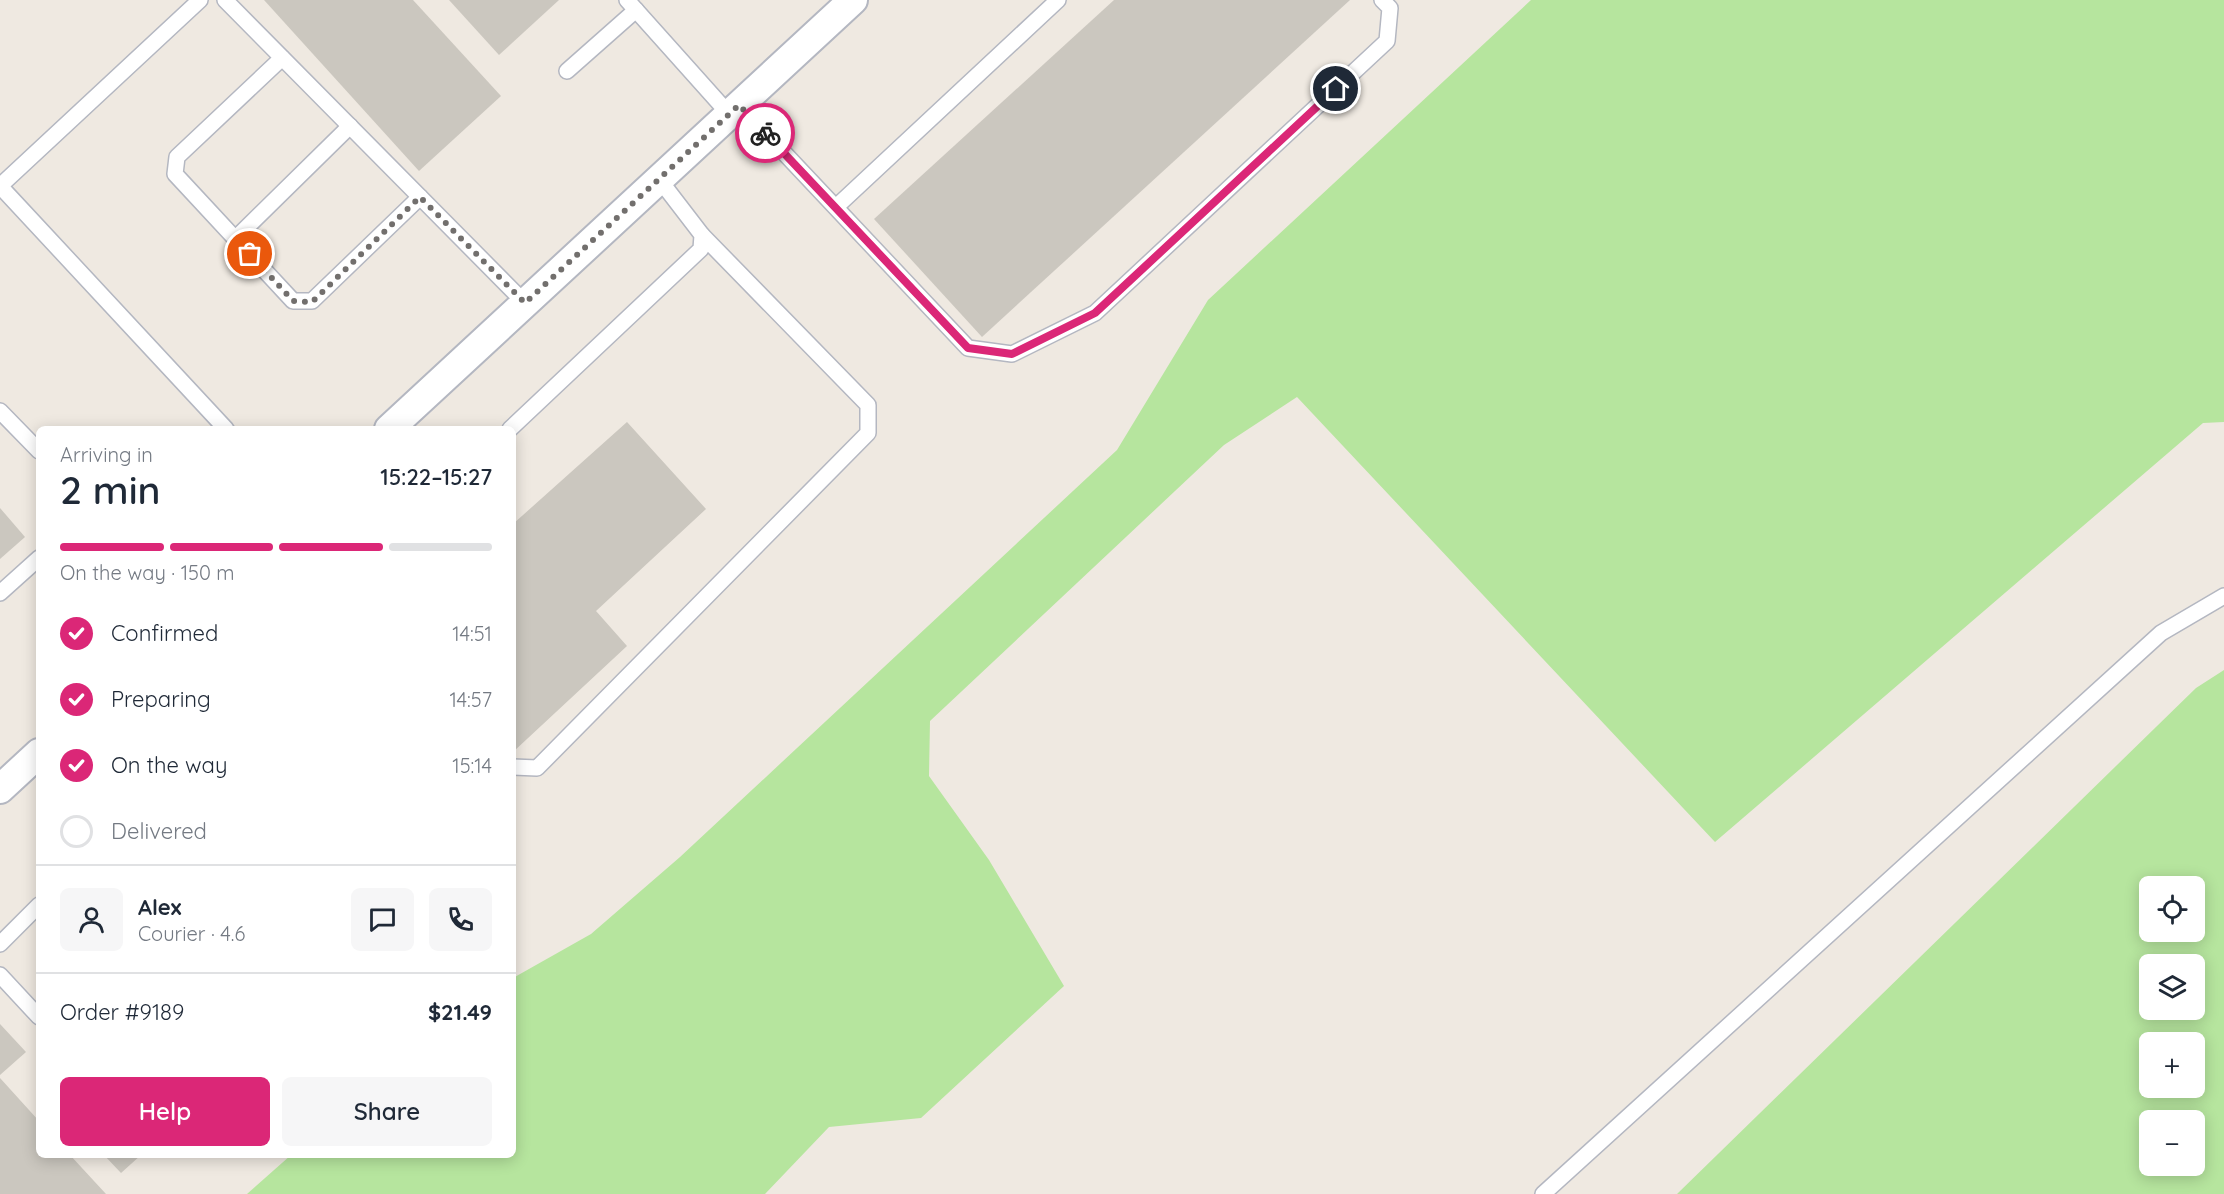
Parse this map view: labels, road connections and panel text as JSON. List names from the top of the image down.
{
  "page": {
    "heading": ["2 min", "Arriving in", "15:22–15:27"],
    "panel": [
      "Alex",
      "Courier · 4.6",
      "Order #9189",
      "$21.49"
    ],
    "bar": "On the way · 150 m",
    "list": [
      ["Confirmed", "14:51"],
      ["Preparing", "14:57"],
      ["On the way", "15:14"],
      "Delivered"
    ],
    "map_buttons": ["+", "−"],
    "buttons": ["Help", "Share"]
  }
}
